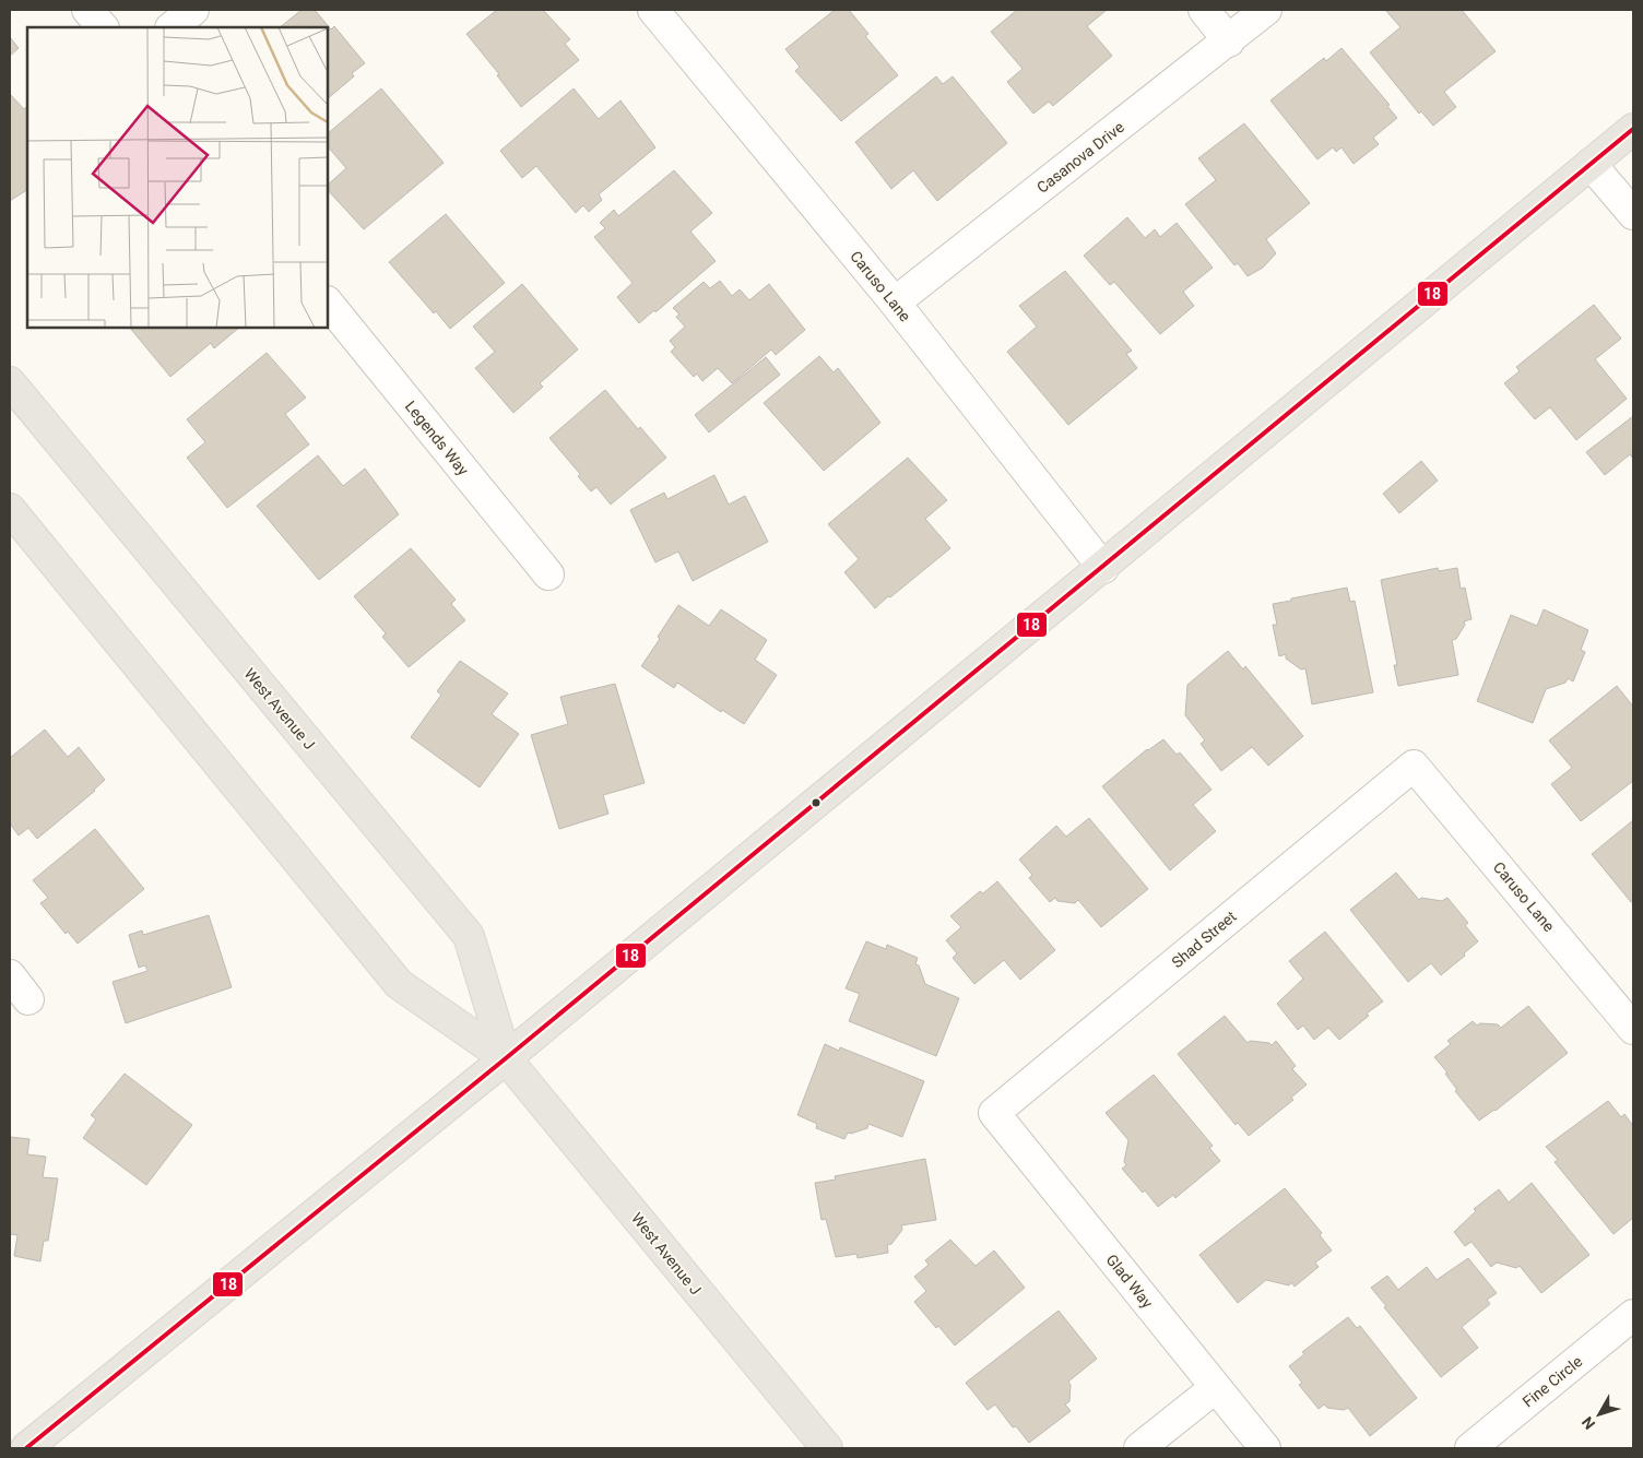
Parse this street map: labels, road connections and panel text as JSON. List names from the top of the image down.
{
  "streets": {
    "main road": ["West Avenue J"],
    "street": [
      "Casanova Drive",
      "Caruso Lane",
      "Legends Way",
      "Shad Street",
      "Glad Way",
      "Fine Circle"
    ]
  },
  "crossings": [
    ["Casanova Drive", "Caruso Lane"],
    ["Caruso Lane", "Shad Street"],
    ["Shad Street", "Glad Way"]
  ],
  "lines": ["transit line 18"],
  "north": "bottom left"
}
